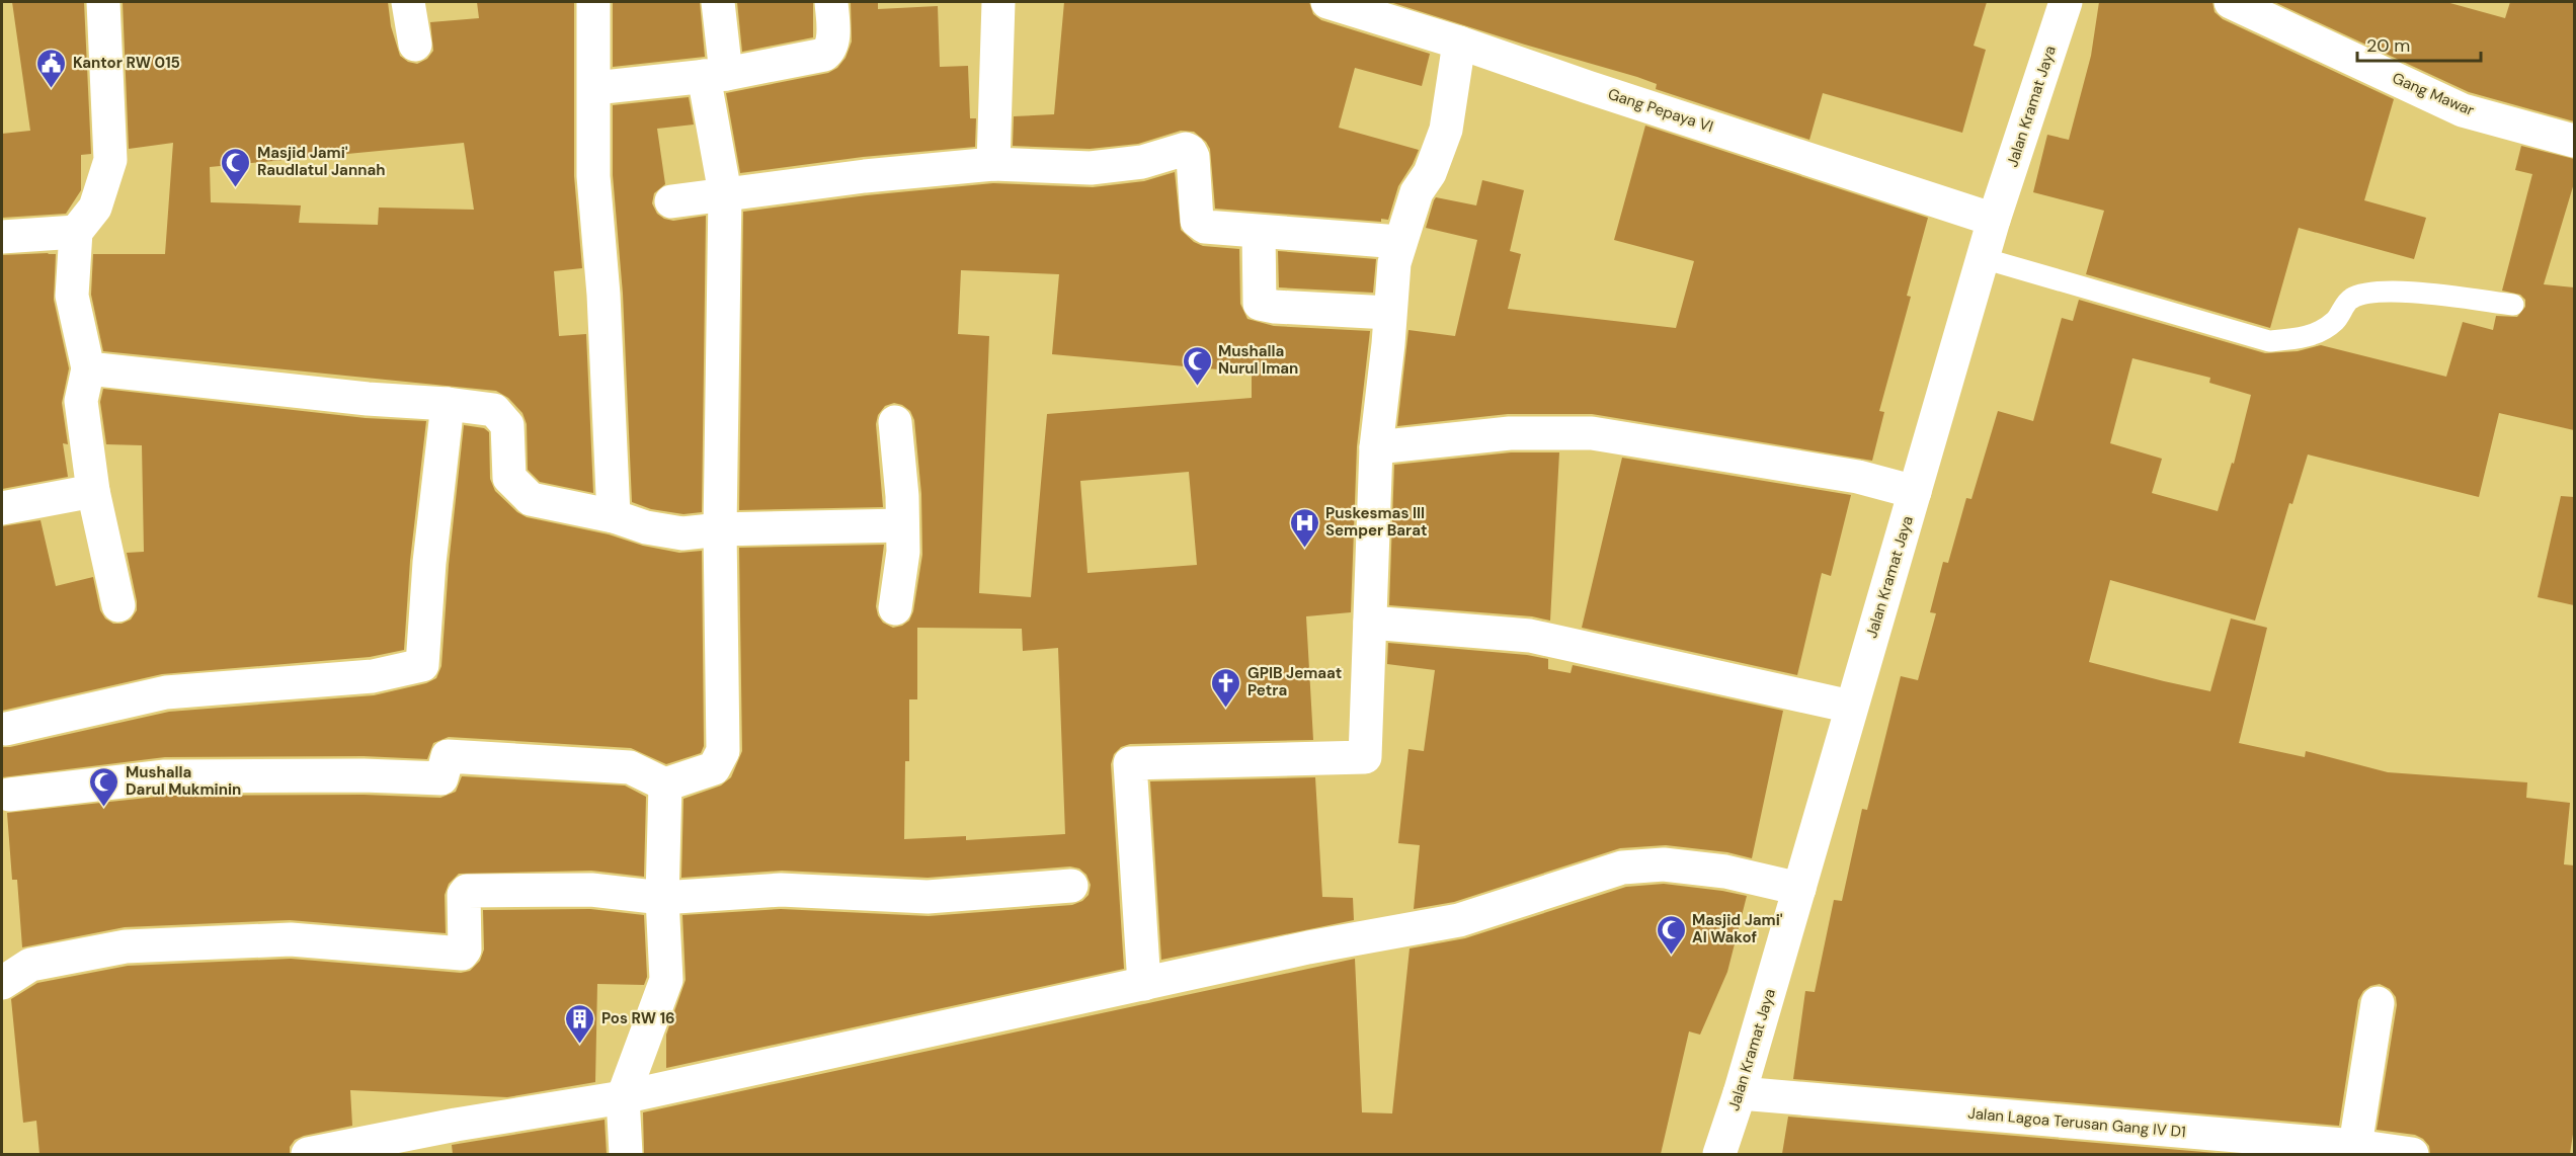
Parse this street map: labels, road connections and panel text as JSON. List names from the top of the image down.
{
  "streets": {
    "street": [
      "Gang Mawar",
      "Jalan Kramat Jaya",
      "Gang Pepaya VI",
      "Jalan Lagoa Terusan Gang IV D1"
    ]
  },
  "crossings": [
    ["Jalan Kramat Jaya", "Gang Pepaya VI"],
    ["Jalan Kramat Jaya", "Jalan Lagoa Terusan Gang IV D1"]
  ],
  "places": {
    "public building": ["Kantor RW 015"],
    "mosque": [
      "Masjid Jami' Raudlatul Jannah",
      "Mushalla Nurul Iman",
      "Mushalla Darul Mukminin",
      "Masjid Jami' Al Wakof"
    ],
    "hospital": ["Puskesmas III Semper Barat"],
    "church": ["GPIB Jemaat Petra"],
    "building": ["Pos RW 16"]
  },
  "scale_bar": "20 m"
}
